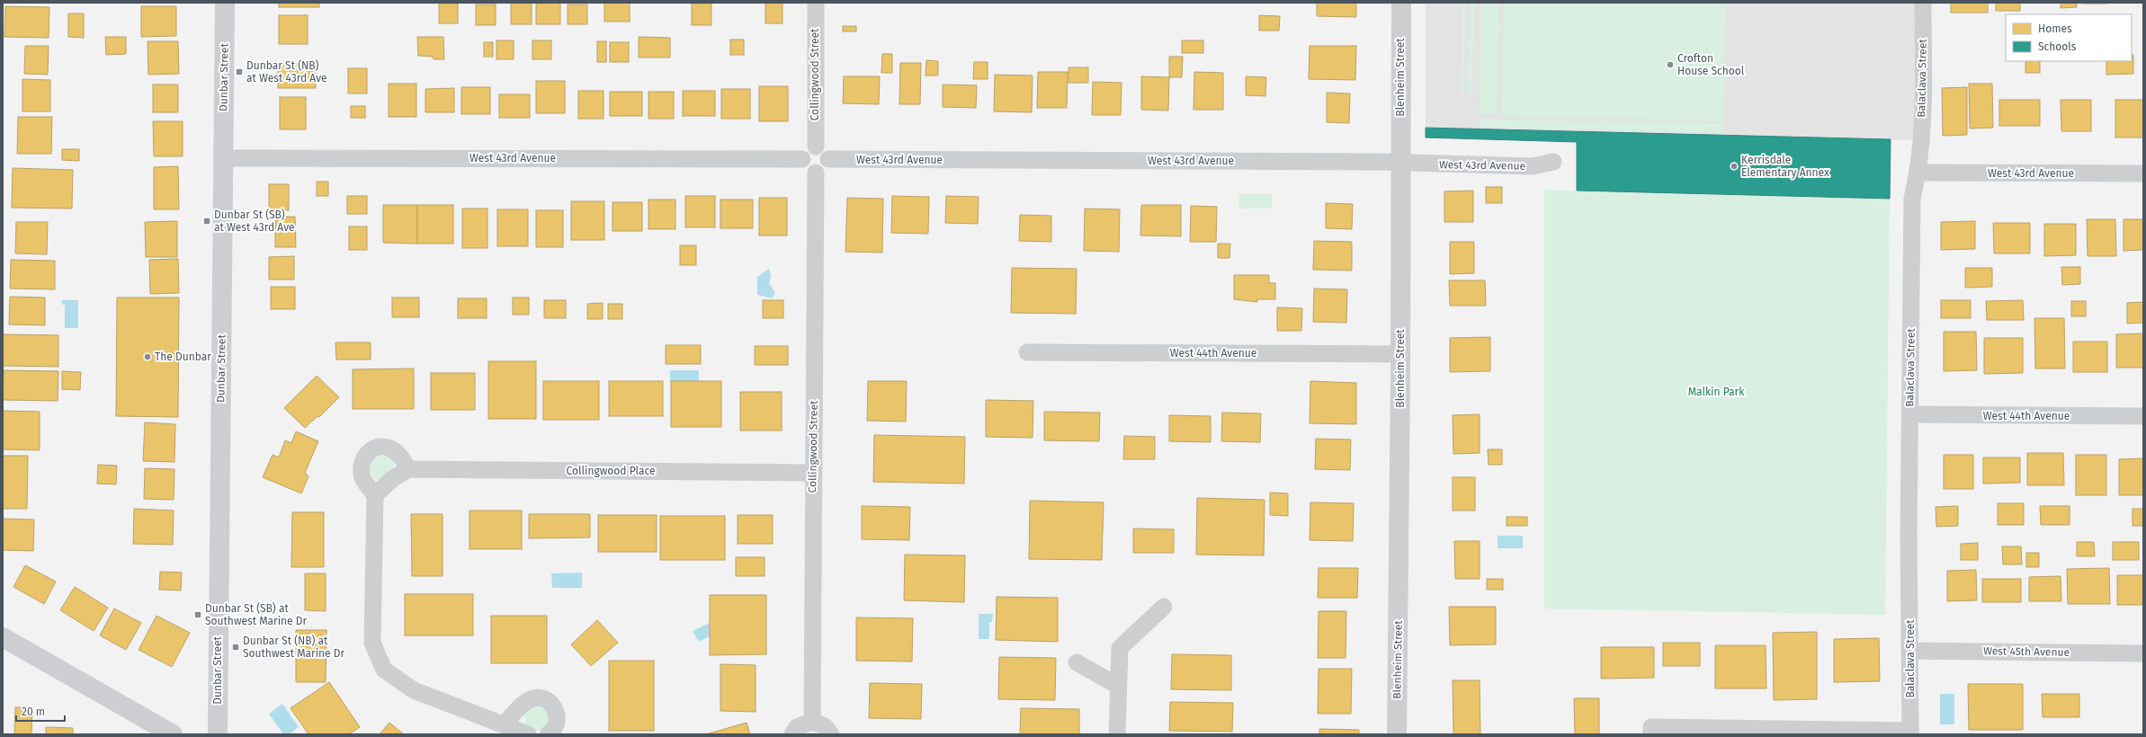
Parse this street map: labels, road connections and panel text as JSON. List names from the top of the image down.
{
  "streets": {
    "main road": ["Dunbar Street"],
    "street": [
      "Collingwood Street",
      "Blenheim Street",
      "Balaclava Street",
      "West 43rd Avenue",
      "West 44th Avenue",
      "Collingwood Place",
      "West 45th Avenue"
    ]
  },
  "crossings": [
    ["Collingwood Street", "West 43rd Avenue"],
    ["Collingwood Street", "Collingwood Place"],
    ["Dunbar Street", "West 43rd Avenue"],
    ["Blenheim Street", "West 43rd Avenue"],
    ["Blenheim Street", "West 44th Avenue"],
    ["Balaclava Street", "West 43rd Avenue"],
    ["Balaclava Street", "West 44th Avenue"],
    ["Balaclava Street", "West 45th Avenue"]
  ],
  "parks": ["Malkin Park"],
  "places": {
    "other": ["Crofton House School", "Kerrisdale Elementary Annex", "The Dunbar"],
    "transit": [
      "Dunbar St (NB) at West 43rd Ave",
      "Dunbar St (SB) at West 43rd Ave",
      "Dunbar St (SB) at Southwest Marine Dr",
      "Dunbar St (NB) at Southwest Marine Dr"
    ]
  },
  "legend": ["Homes", "Schools"],
  "scale_bar": "20 m"
}
